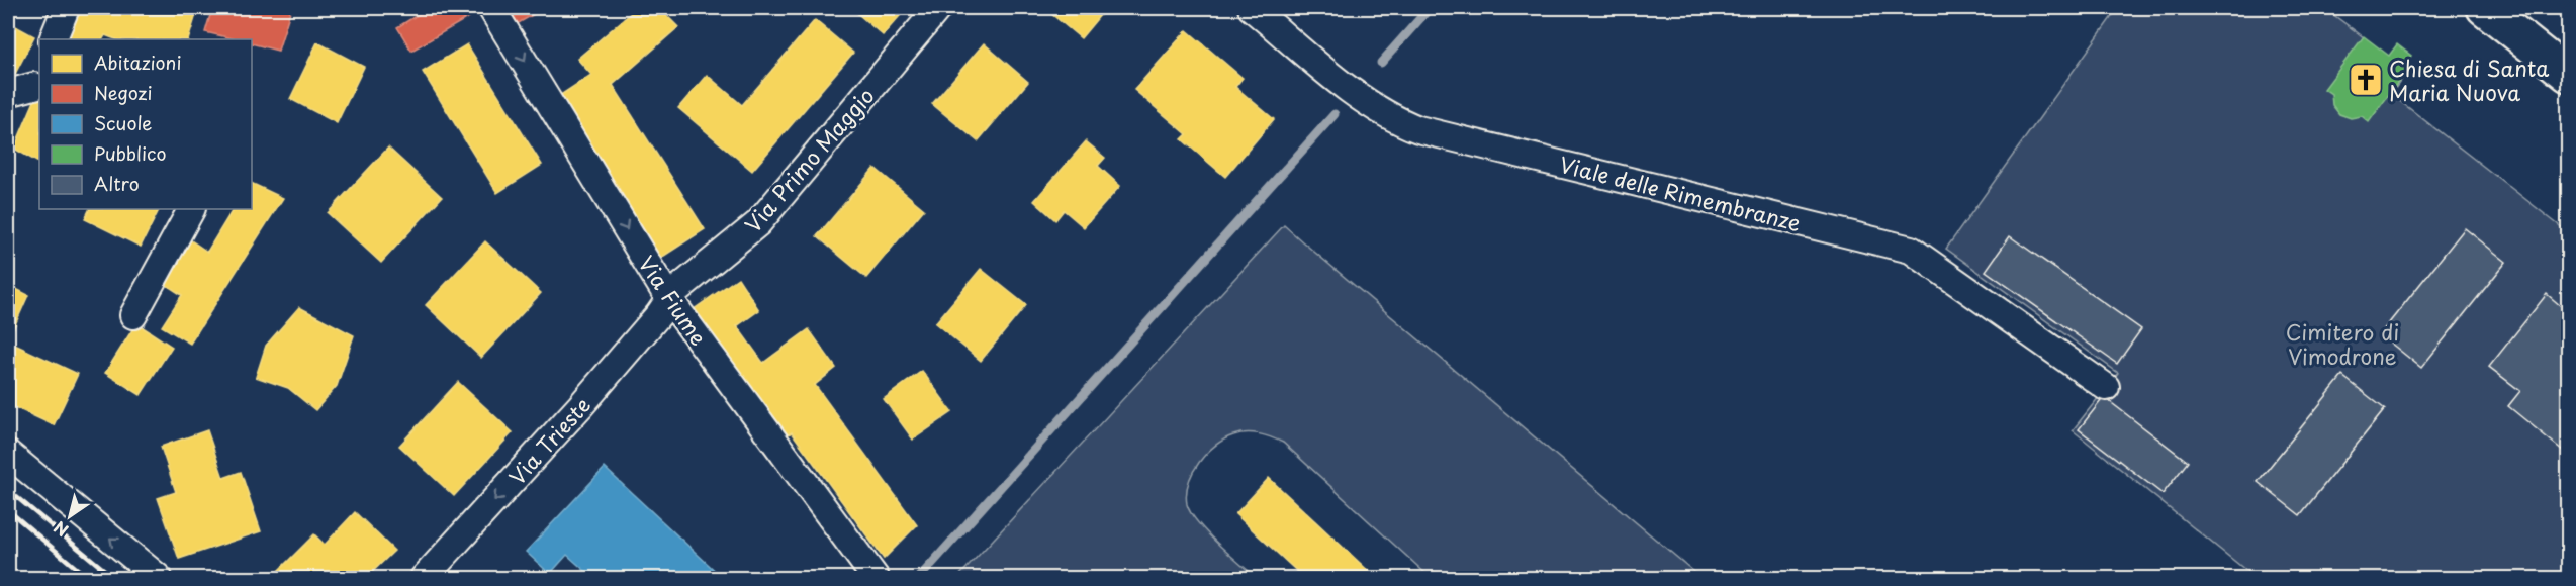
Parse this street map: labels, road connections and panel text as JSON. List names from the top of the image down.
{
  "streets": {
    "street": [
      "Via Primo Maggio",
      "Viale delle Rimembranze",
      "Via Fiume",
      "Via Trieste"
    ]
  },
  "crossings": [
    ["Via Primo Maggio", "Via Fiume"],
    ["Via Primo Maggio", "Via Trieste"],
    ["Via Fiume", "Via Trieste"]
  ],
  "one_way": ["Via Fiume", "Via Trieste"],
  "parks": ["Cimitero di Vimodrone"],
  "places": {
    "church": ["Chiesa di Santa Maria Nuova"]
  },
  "legend": [
    "Abitazioni",
    "Negozi",
    "Scuole",
    "Pubblico",
    "Altro"
  ],
  "north": "bottom left"
}
